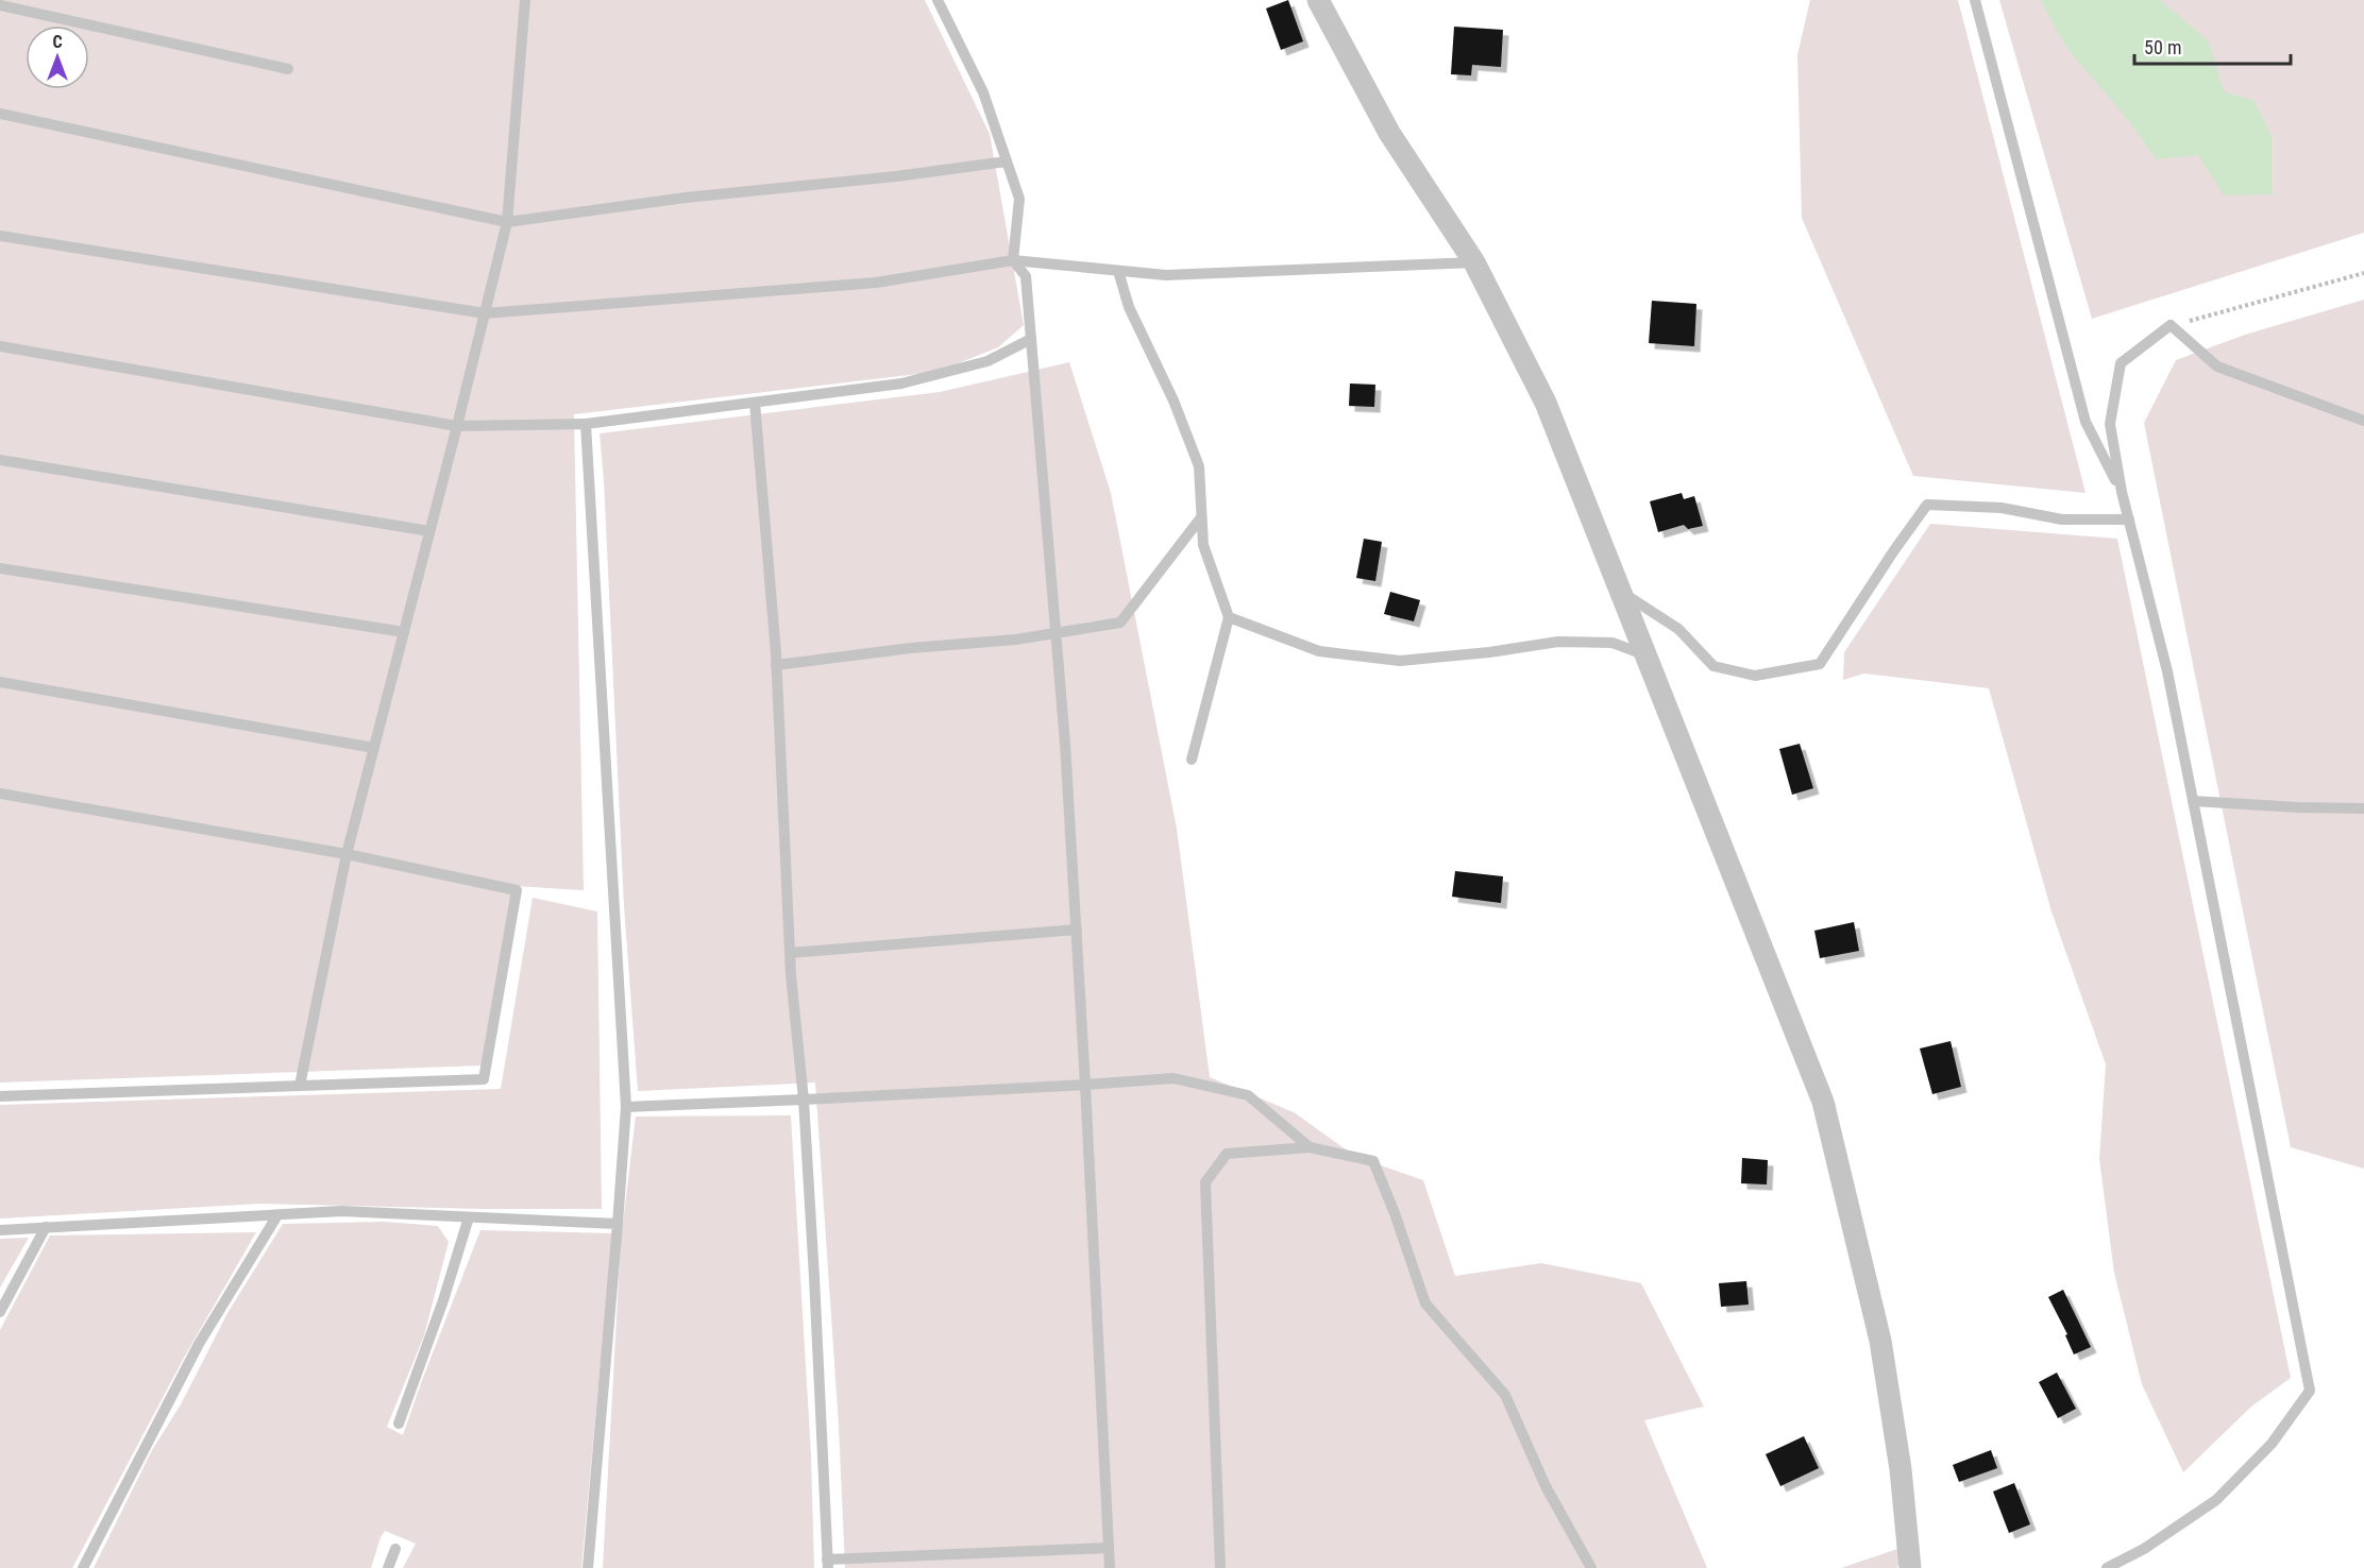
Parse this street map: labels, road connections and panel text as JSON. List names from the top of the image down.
{
  "scale_bar": "50 m",
  "north": "top"
}
